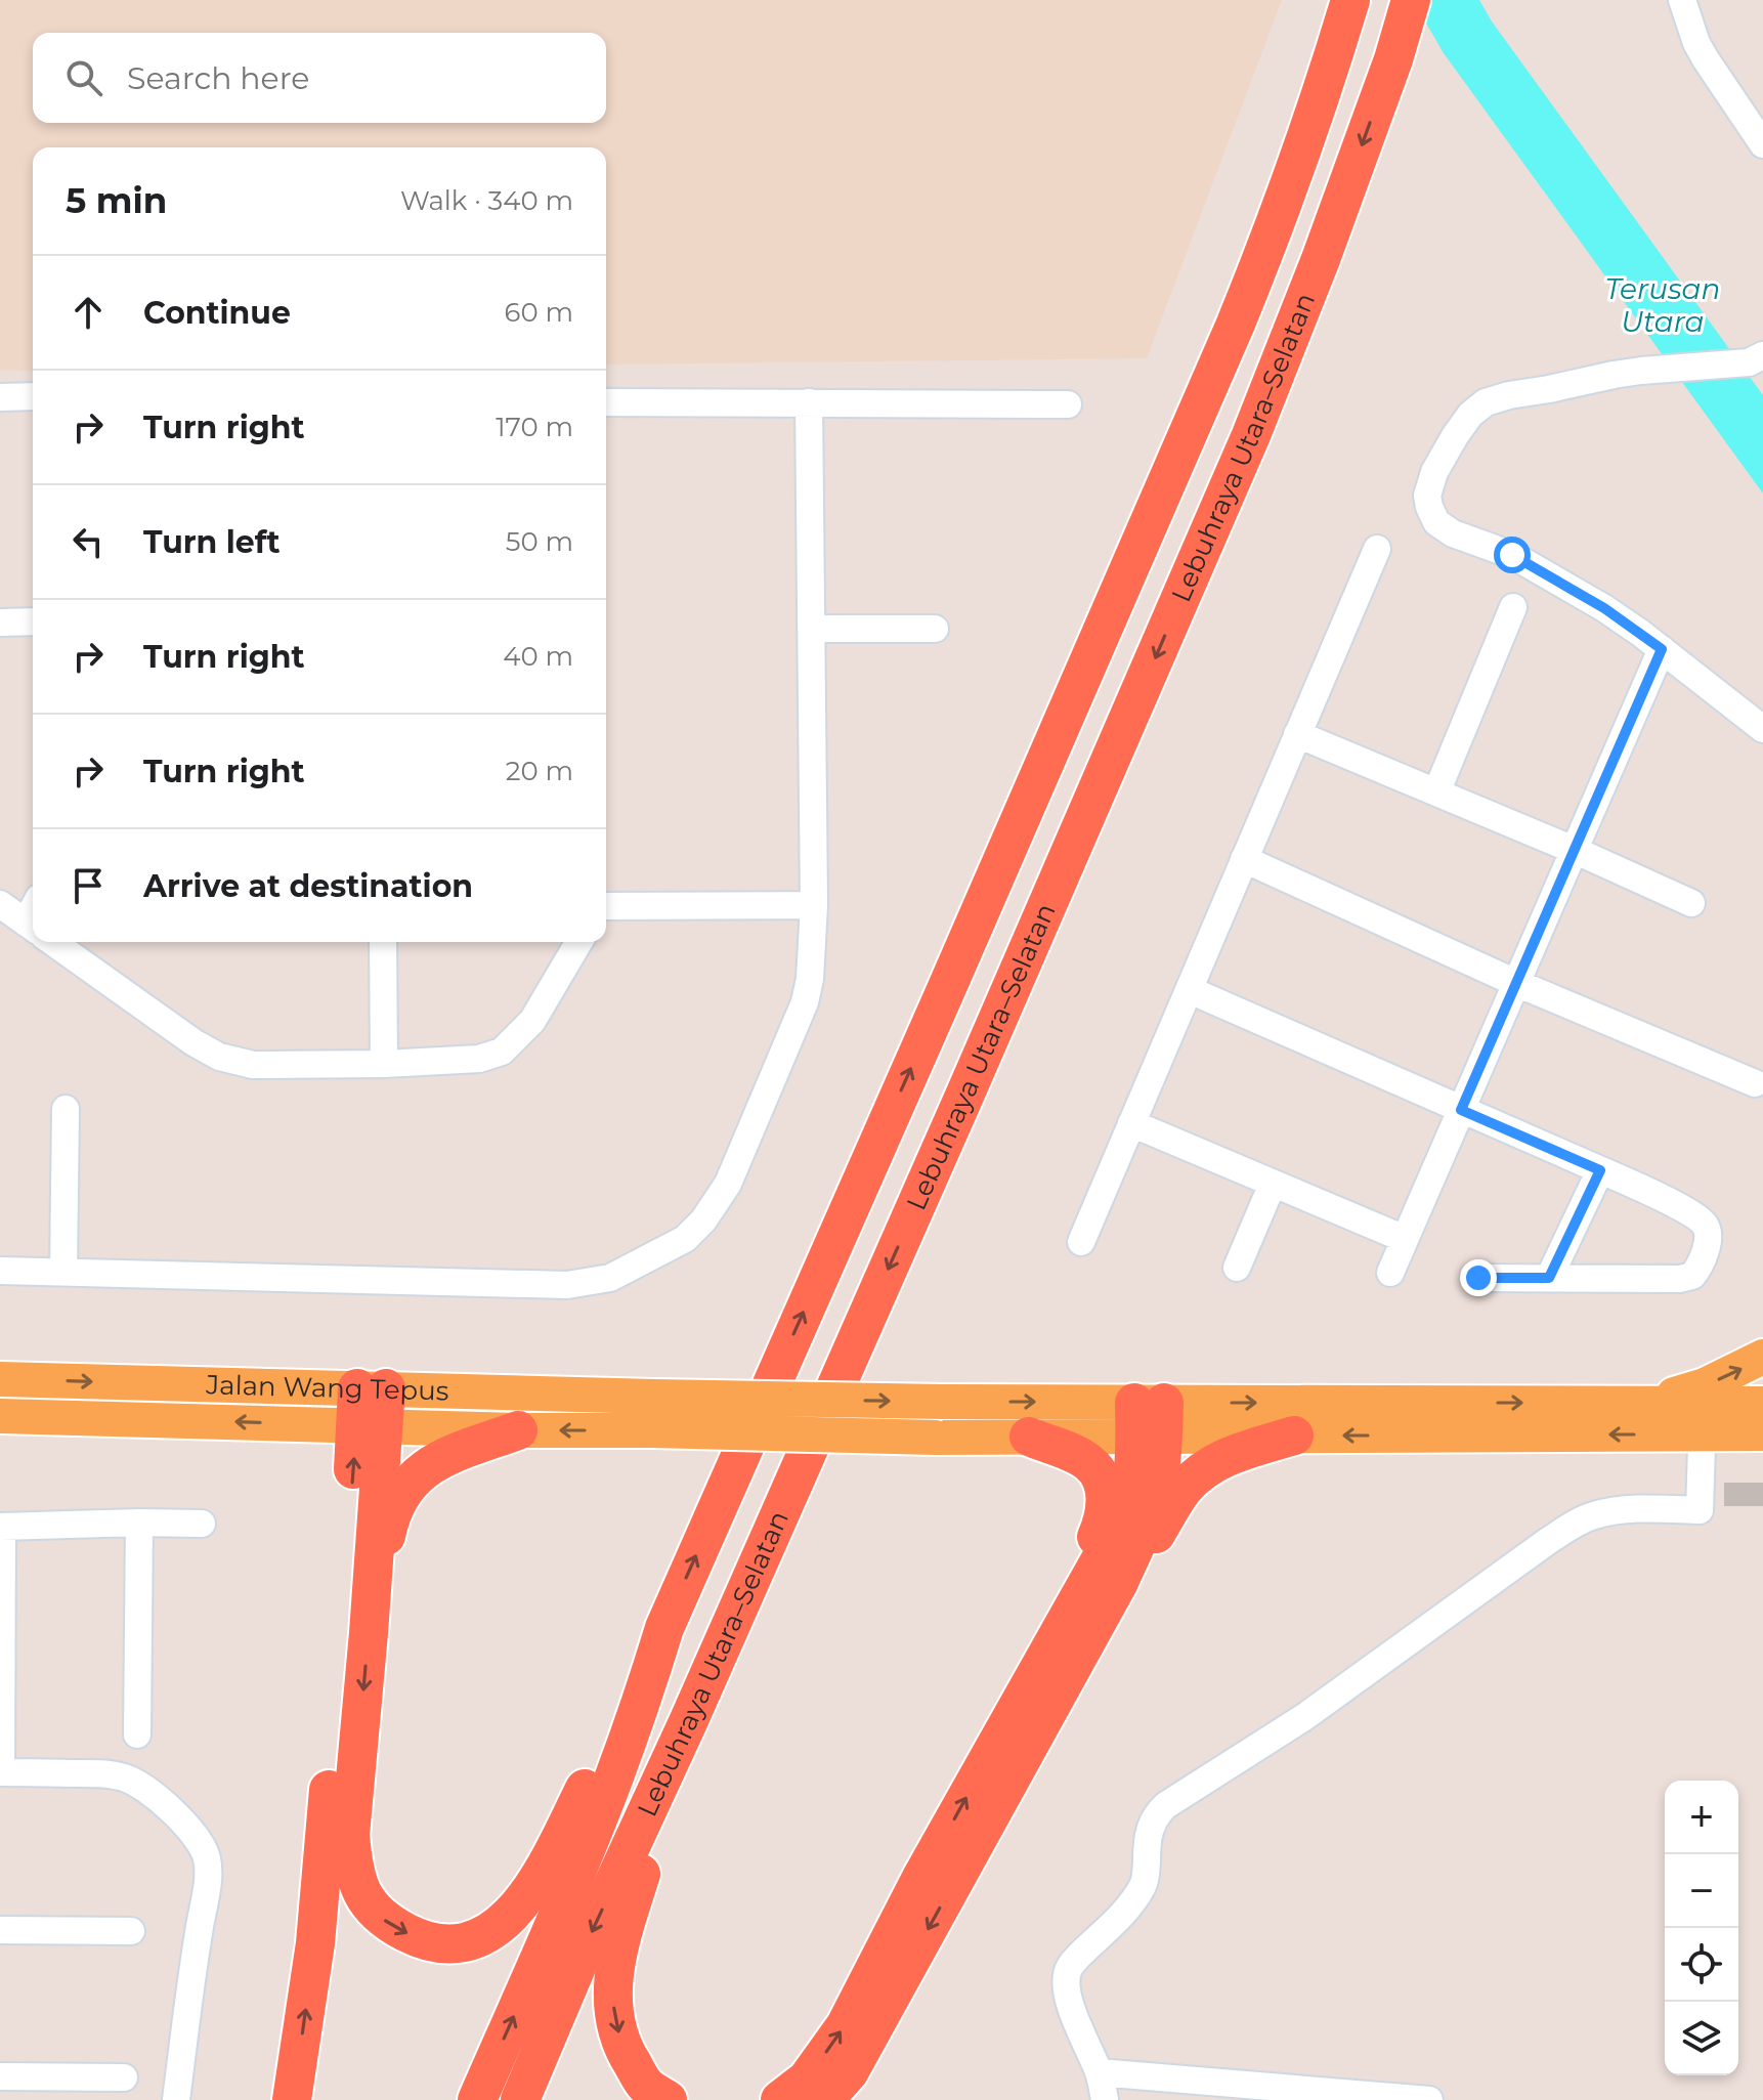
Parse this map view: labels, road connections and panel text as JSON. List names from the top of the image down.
{
  "streets": {
    "highway": ["Lebuhraya Utara–Selatan"],
    "main road": ["Jalan Wang Tepus"]
  },
  "water": ["Terusan Utara"],
  "page": {
    "search": "Search here",
    "heading": ["5 min", "Walk · 340 m"],
    "list": [
      ["Continue", "60 m"],
      ["Turn right", "170 m"],
      ["Turn left", "50 m"],
      ["Turn right", "40 m"],
      ["Turn right", "20 m"],
      "Arrive at destination"
    ],
    "map_buttons": ["+", "−"]
  }
}
